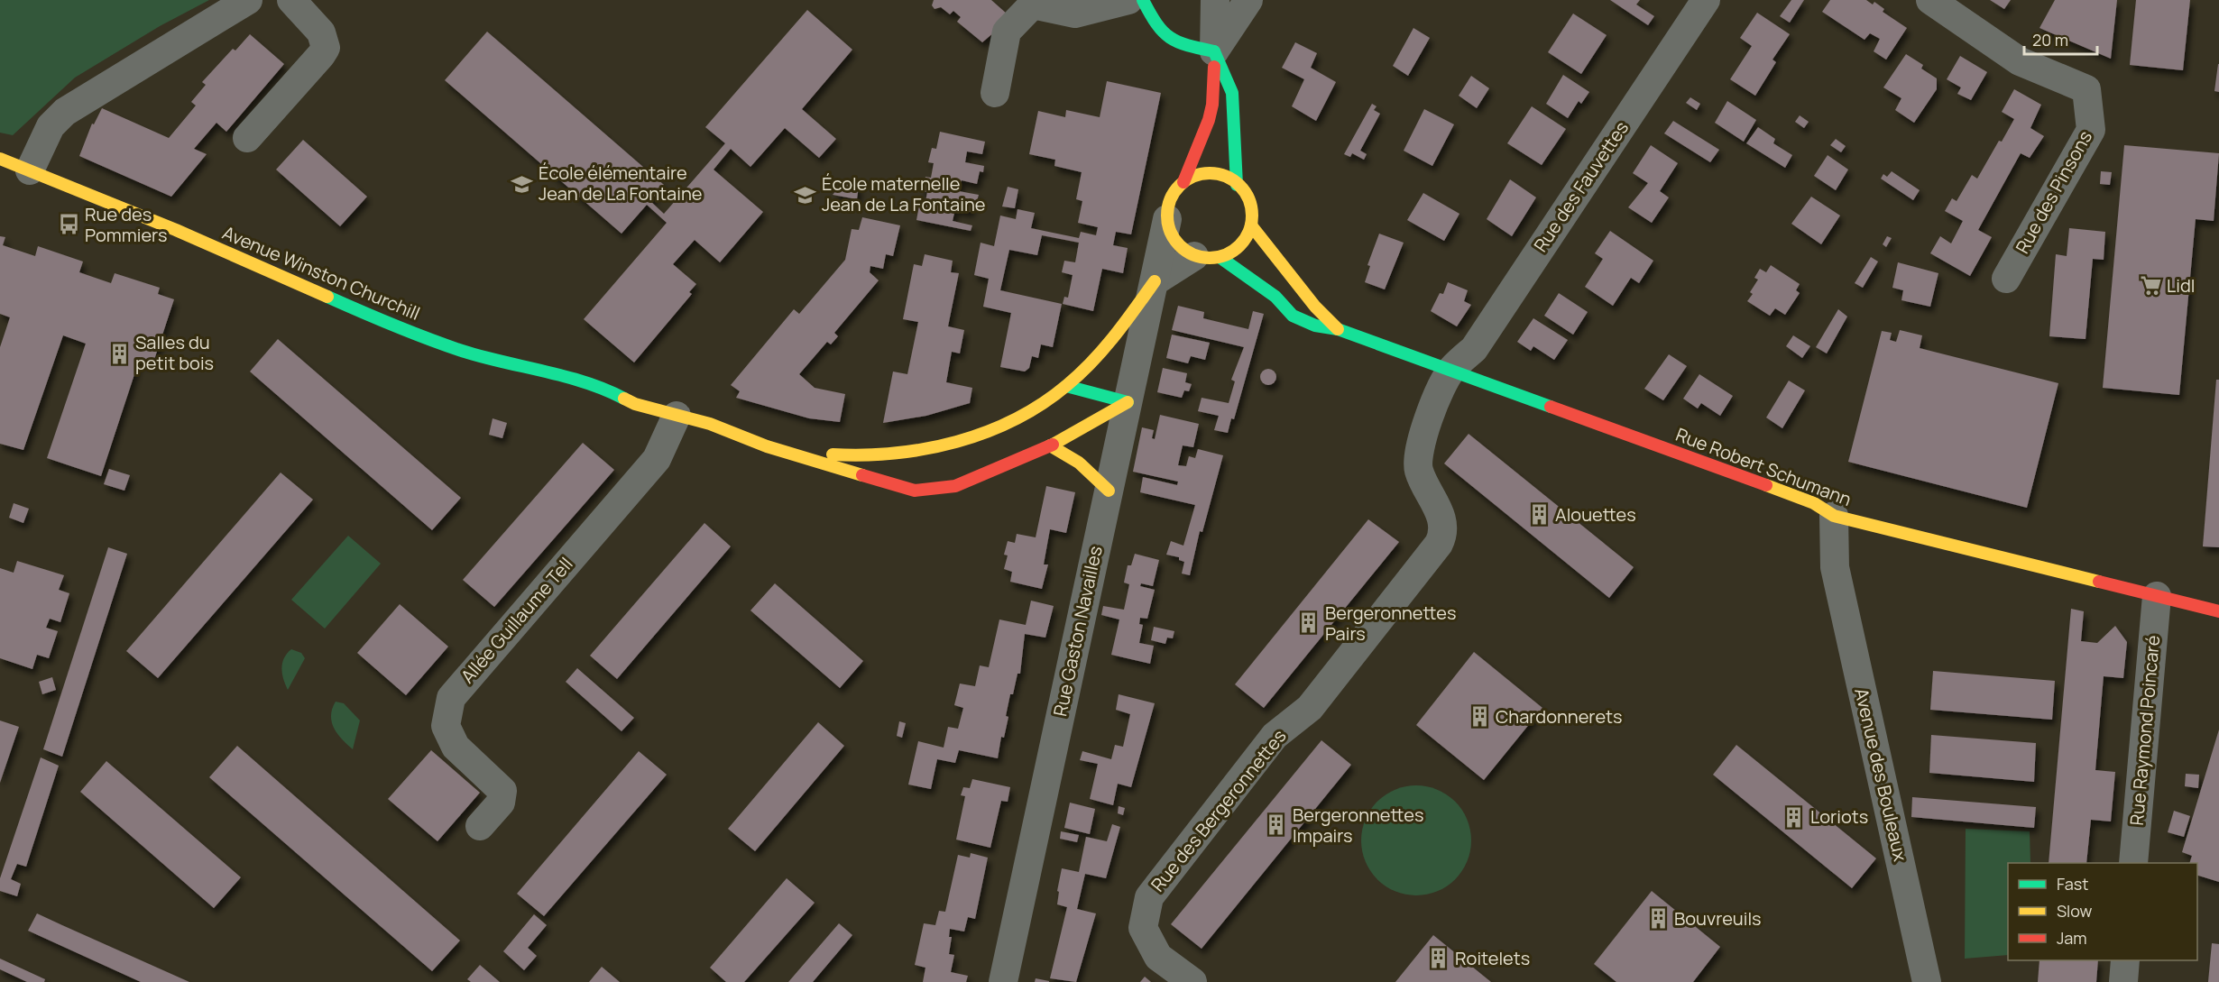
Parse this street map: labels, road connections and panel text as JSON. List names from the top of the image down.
{
  "streets": {
    "street": [
      "Rue des Fauvettes",
      "Rue des Pinsons",
      "Avenue Winston Churchill",
      "Rue Robert Schumann",
      "Allée Guillaume Tell",
      "Rue Gaston Navailles",
      "Rue Raymond Poincaré",
      "Avenue des Bouleaux",
      "Rue des Bergeronnettes"
    ]
  },
  "crossings": [
    ["Rue des Fauvettes", "Rue Robert Schumann"],
    ["Rue des Fauvettes", "Rue des Bergeronnettes"],
    ["Avenue Winston Churchill", "Allée Guillaume Tell"],
    ["Avenue Winston Churchill", "Rue Gaston Navailles"],
    ["Rue Robert Schumann", "Rue Gaston Navailles"],
    ["Rue Robert Schumann", "Rue Raymond Poincaré"],
    ["Rue Robert Schumann", "Avenue des Bouleaux"]
  ],
  "places": {
    "school or university": ["École élémentaire Jean de La Fontaine", "École maternelle Jean de La Fontaine"],
    "bus stop": ["Rue des Pommiers"],
    "supermarket": ["Lidl"],
    "building": [
      "Salles du petit bois",
      "Alouettes",
      "Bergeronnettes Pairs",
      "Chardonnerets",
      "Loriots",
      "Bergeronnettes Impairs",
      "Bouvreuils",
      "Roitelets"
    ]
  },
  "legend": ["Fast", "Slow", "Jam"],
  "scale_bar": "20 m"
}
